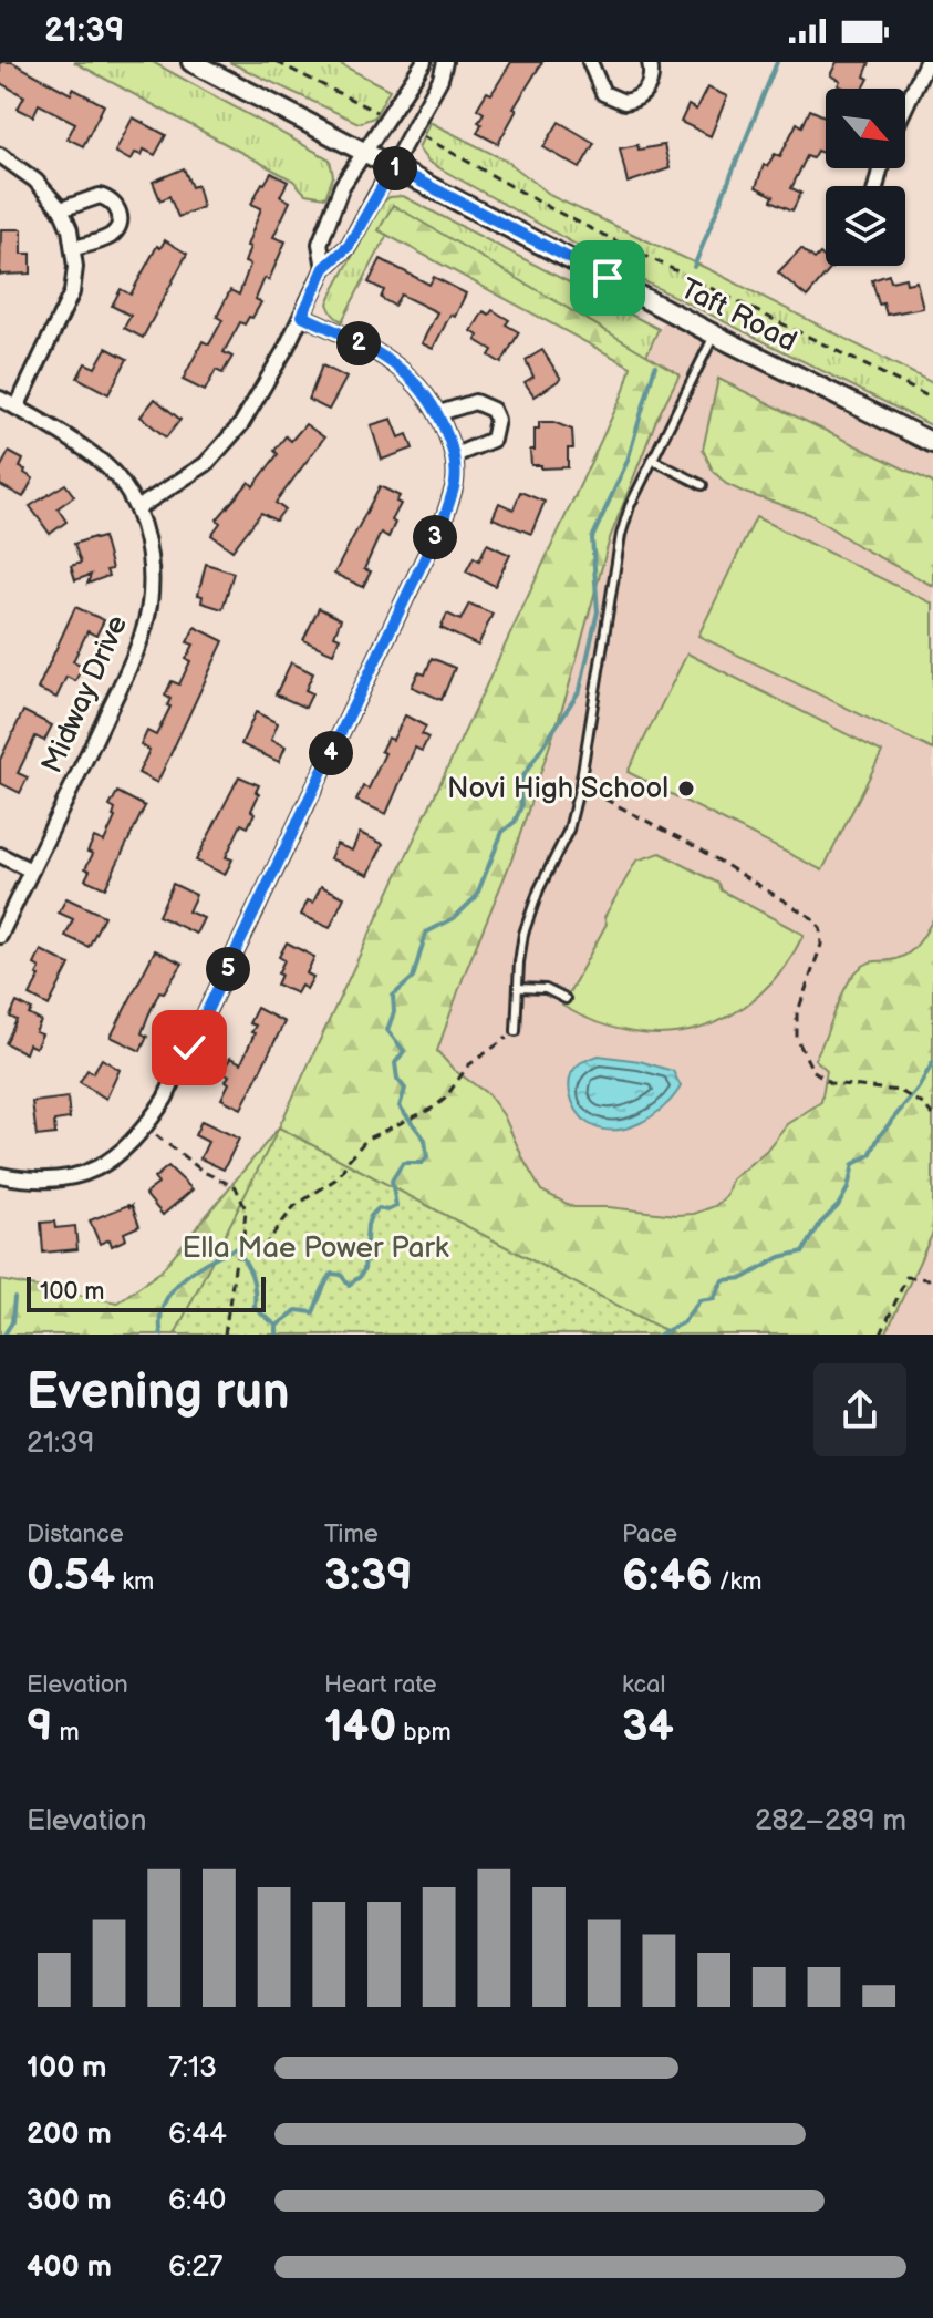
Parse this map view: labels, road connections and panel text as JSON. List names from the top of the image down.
{
  "streets": {
    "street": ["Taft Road", "Midway Drive"]
  },
  "parks": ["Ella Mae Power Park"],
  "places": ["Novi High School"],
  "scale_bar": "100 m",
  "north": "bottom right",
  "page": {
    "status": "21:39",
    "pins": [
      "1",
      "2",
      "3",
      "4",
      "5"
    ],
    "scale": "100 m",
    "heading": ["Evening run", "21:39"],
    "stats": [
      ["Distance", "0.54 km"],
      ["Time", "3:39"],
      ["Pace", "6:46 /km"],
      ["Elevation", "9 m"],
      ["Heart rate", "140 bpm"],
      ["kcal", "34"]
    ],
    "chart": ["Elevation", "282–289 m"],
    "list": [
      {
        "name": "100 m",
        "note": "7:13"
      },
      {
        "name": "200 m",
        "note": "6:44"
      },
      {
        "name": "300 m",
        "note": "6:40"
      },
      {
        "name": "400 m",
        "note": "6:27"
      }
    ]
  }
}
